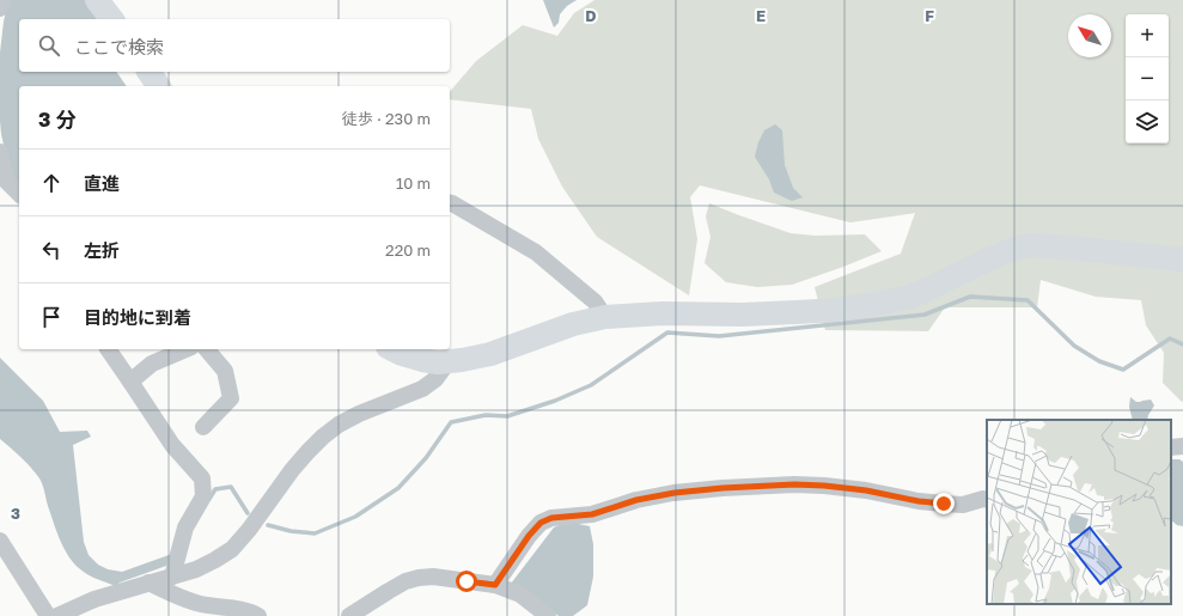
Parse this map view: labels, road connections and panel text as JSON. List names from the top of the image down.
{
  "north": "top left",
  "page": {
    "map_buttons": ["+", "−"],
    "search": "ここで検索",
    "heading": ["3 分", "徒歩 · 230 m"],
    "list": [
      ["直進", "10 m"],
      ["左折", "220 m"],
      "目的地に到着"
    ]
  },
  "grid": {
    "columns": ["D", "E", "F"],
    "rows": ["3"]
  }
}
